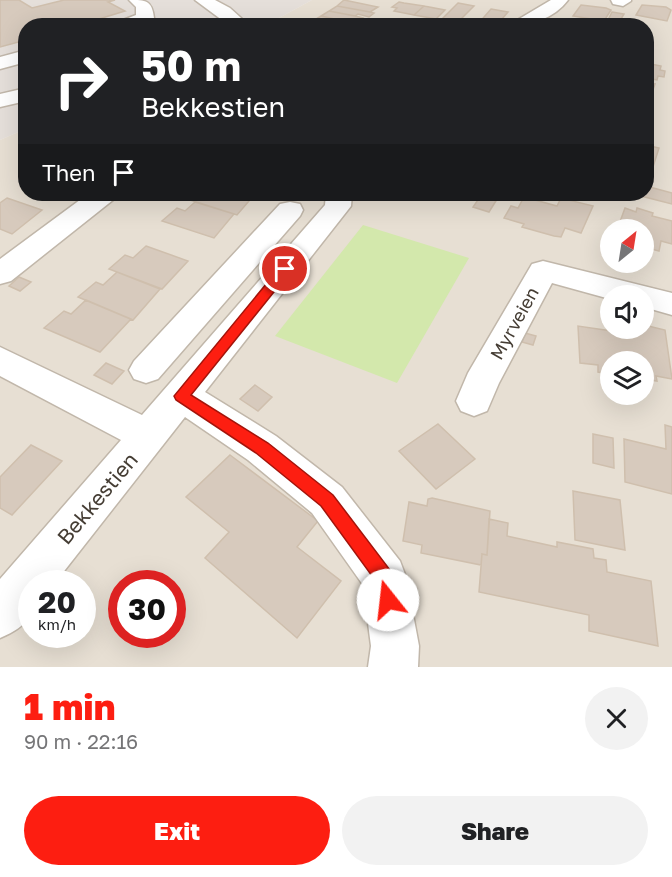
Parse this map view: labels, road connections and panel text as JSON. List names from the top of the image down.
{
  "streets": {
    "street": ["Myrveien", "Bekkestien"]
  },
  "north": "top right",
  "page": {
    "turn": ["50 m", "Bekkestien"],
    "then": "Then",
    "speed": "20 km/h",
    "limit": "30",
    "heading": ["1 min", "90 m · 22:16"],
    "buttons": ["Exit", "Share"]
  }
}
